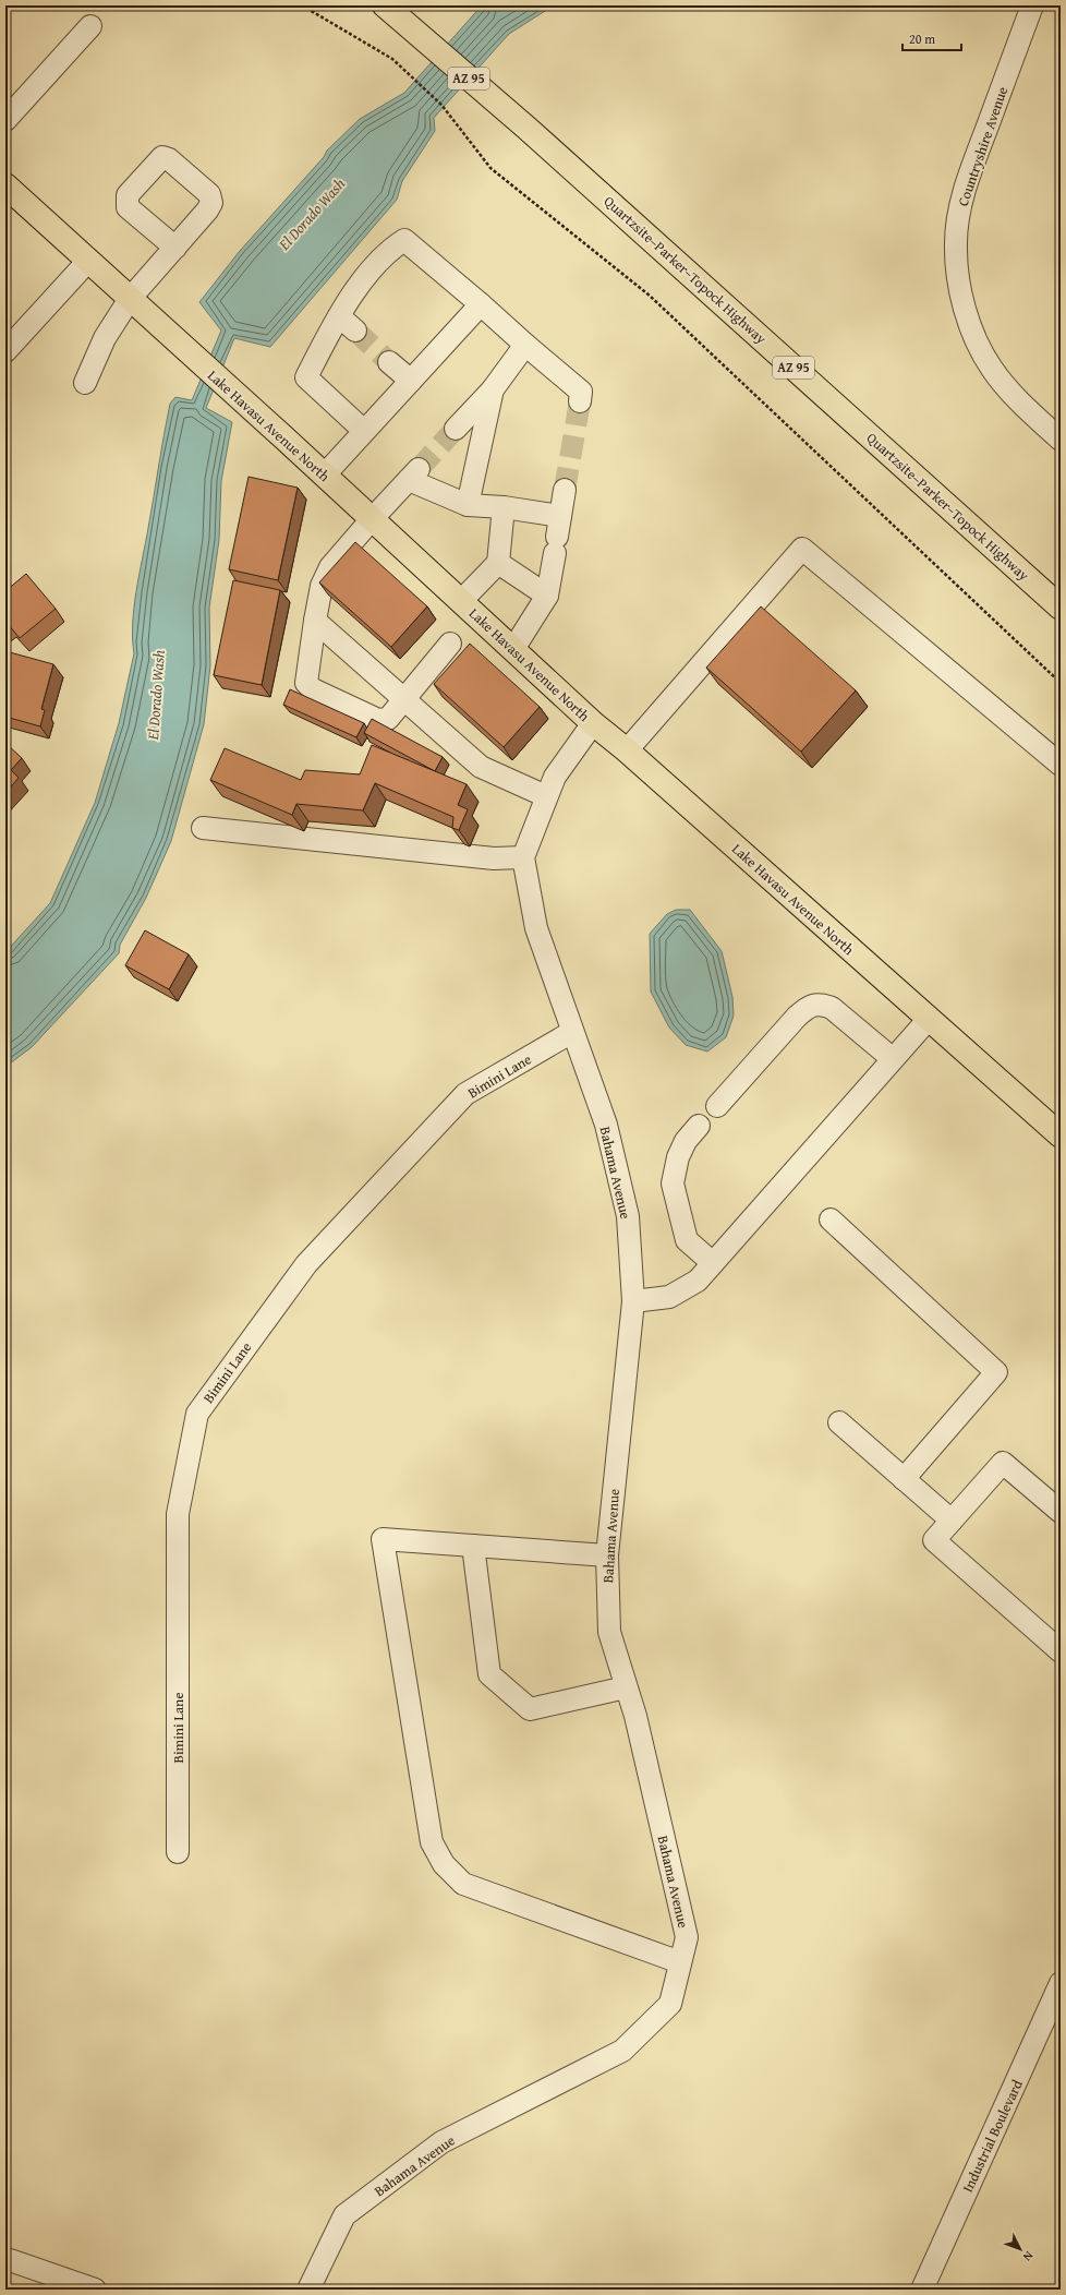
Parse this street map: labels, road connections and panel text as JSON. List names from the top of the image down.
{
  "streets": {
    "main road": ["AZ 95", "Quartzsite–Parker–Topock Highway", "Lake Havasu Avenue North"],
    "street": [
      "Countryshire Avenue",
      "Bimini Lane",
      "Bahama Avenue",
      "Industrial Boulevard"
    ]
  },
  "crossings": [
    ["Bimini Lane", "Bahama Avenue"]
  ],
  "water": ["El Dorado Wash"],
  "scale_bar": "20 m",
  "north": "bottom right"
}
